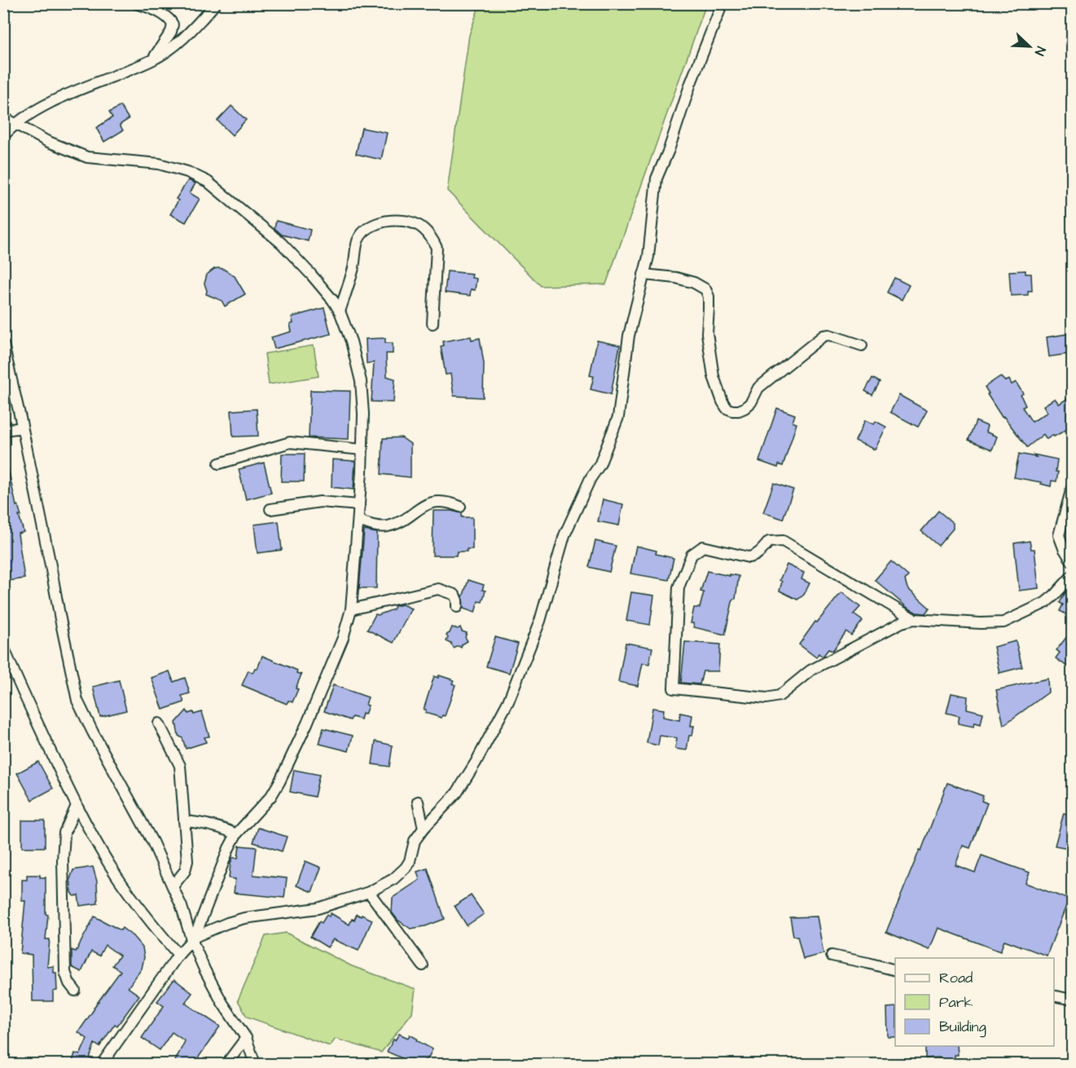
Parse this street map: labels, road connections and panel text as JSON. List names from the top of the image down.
{
  "legend": ["Road", "Park", "Building"],
  "north": "bottom right"
}
